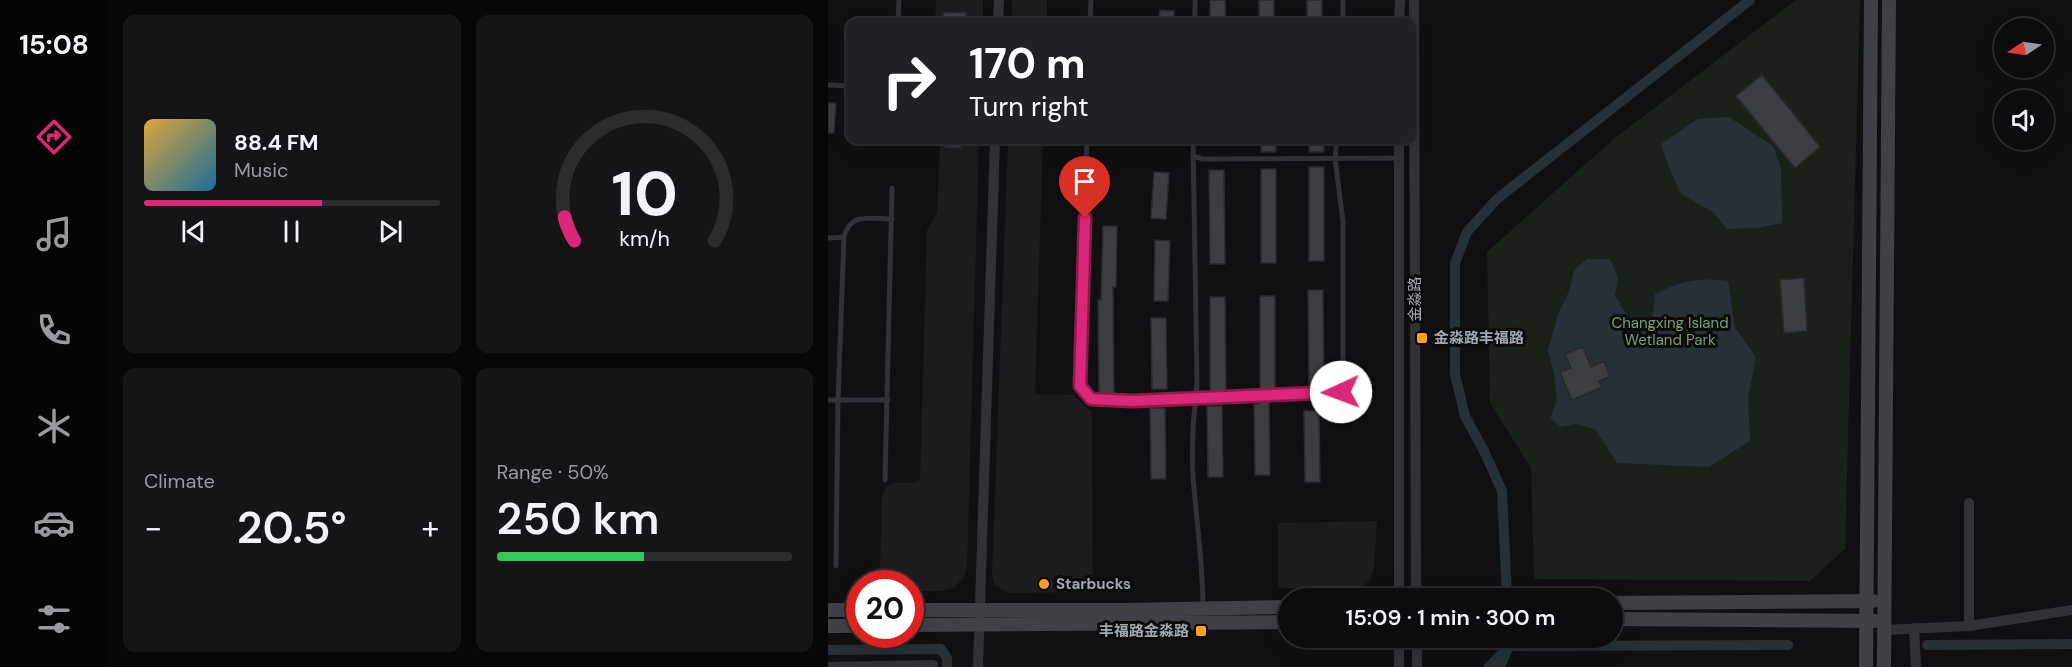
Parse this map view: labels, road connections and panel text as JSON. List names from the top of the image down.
{
  "streets": {
    "street": ["金淼路"]
  },
  "parks": ["Changxing Island Wetland Park"],
  "places": {
    "transit": ["金淼路丰福路", "丰福路金淼路"],
    "other": ["Starbucks"]
  },
  "north": "left",
  "page": {
    "tabs": "15:08",
    "turn": ["170 m", "Turn right"],
    "song": ["88.4 FM", "Music"],
    "tile": [
      "Climate",
      ["Range · 50%", "250 km"]
    ],
    "heat": ["−", "20.5°", "+"],
    "limit": "20",
    "trip": "15:09 · 1 min · 300 m",
    "gauge": ["10", "km/h"]
  }
}
